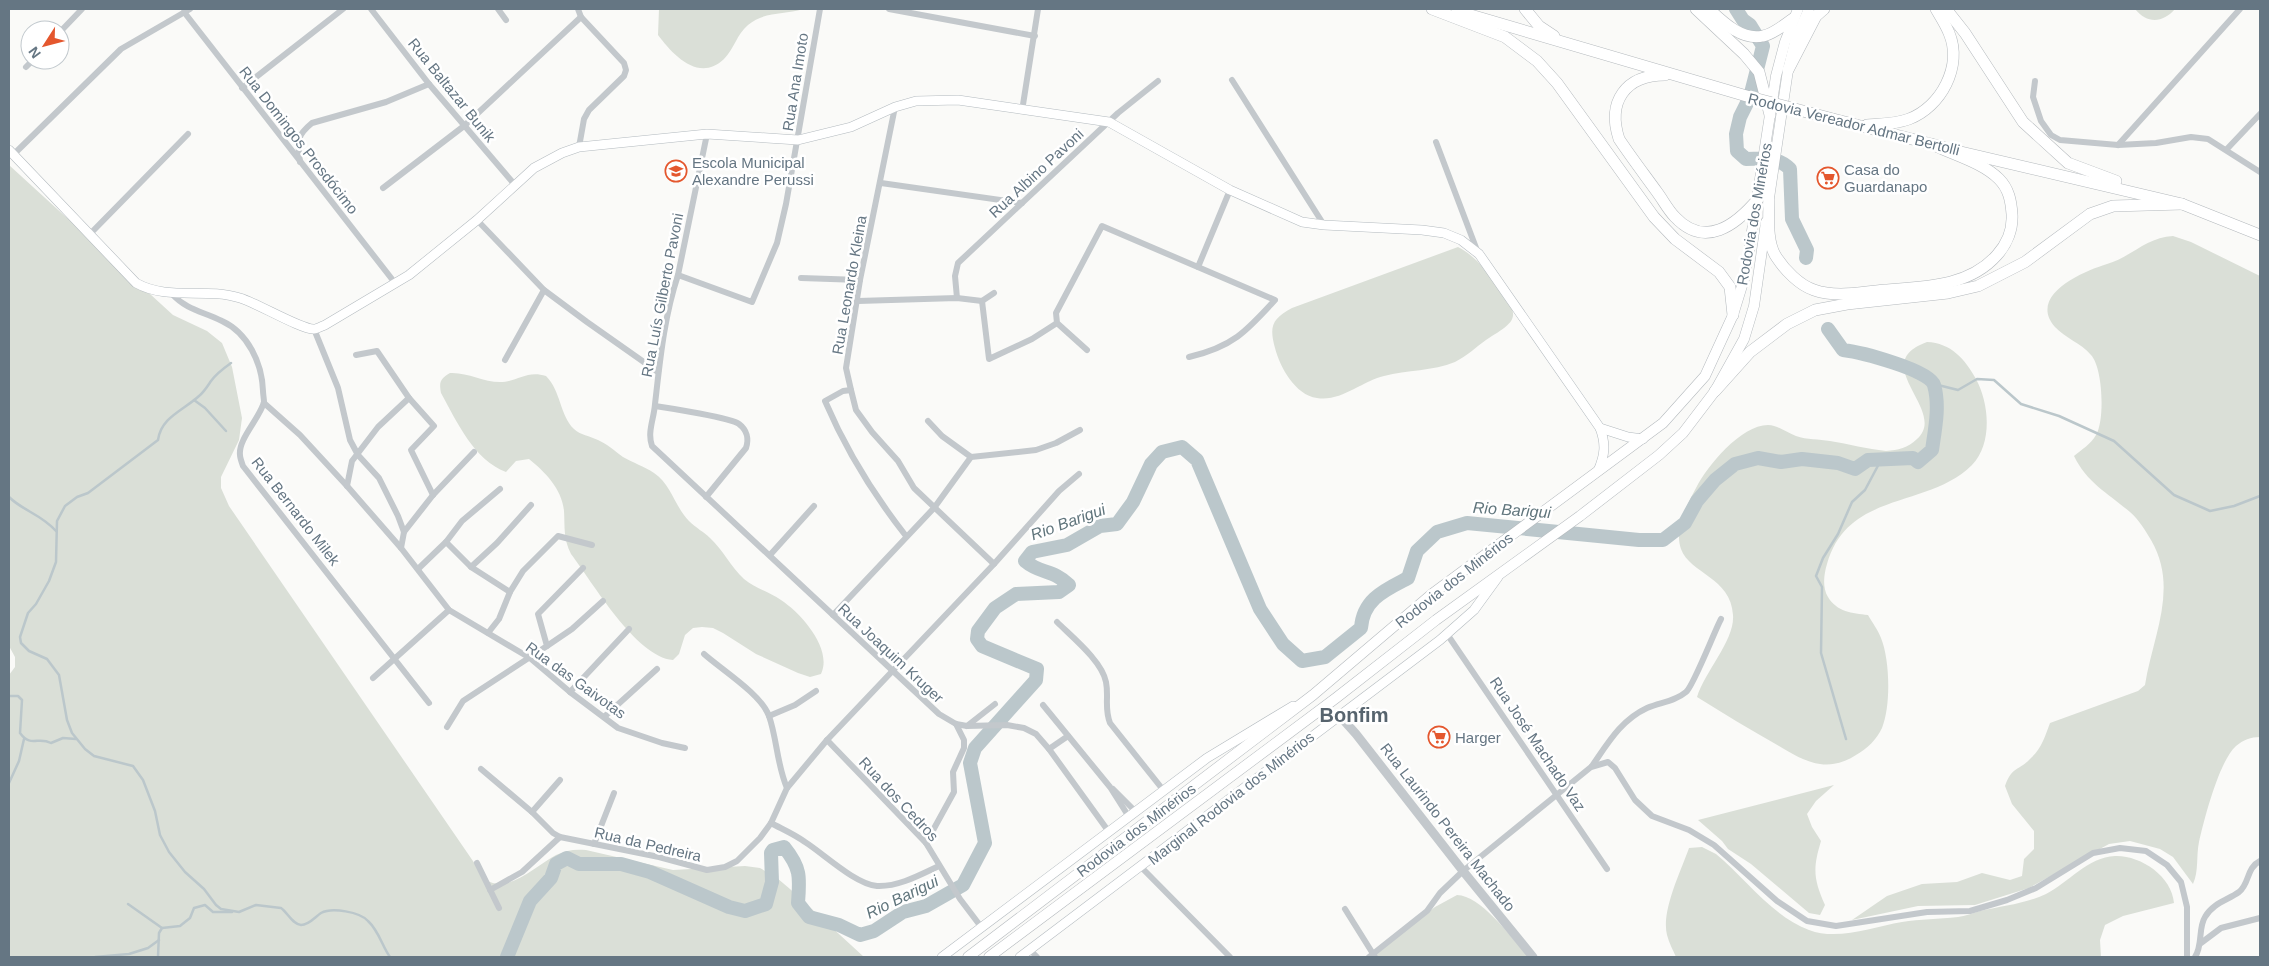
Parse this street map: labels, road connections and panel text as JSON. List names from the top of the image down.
{
  "streets": {
    "highway": ["Rodovia Vereador Admar Bertolli"],
    "main road": ["Rodovia dos Minérios", "Marginal Rodovia dos Minérios"],
    "street": [
      "Rua Ana Imoto",
      "Rua Baltazar Bunik",
      "Rua Domingos Prosdócimo",
      "Rua Albino Pavoni",
      "Rua Leonardo Kleina",
      "Rua Luís Gilberto Pavoni",
      "Rua Bernardo Milek",
      "Rua Joaquim Kruger",
      "Rua das Gaivotas",
      "Rua José Machado Vaz",
      "Rua dos Cedros",
      "Rua Laurindo Pereira Machado",
      "Rua da Pedreira"
    ]
  },
  "crossings": [
    ["Rua Ana Imoto", "Rua Luís Gilberto Pavoni"],
    ["Rodovia dos Minérios", "Marginal Rodovia dos Minérios"],
    ["Rua Leonardo Kleina", "Rua da Pedreira"],
    ["Rua Luís Gilberto Pavoni", "Rua Joaquim Kruger"],
    ["Rua Bernardo Milek", "Rua das Gaivotas"],
    ["Rua Joaquim Kruger", "Rua da Pedreira"],
    ["Rua José Machado Vaz", "Marginal Rodovia dos Minérios"],
    ["Marginal Rodovia dos Minérios", "Rua Laurindo Pereira Machado"],
    ["Rua dos Cedros", "Rua da Pedreira"]
  ],
  "districts": ["Bonfim"],
  "water": ["Rio Barigui"],
  "places": {
    "school or university": ["Escola Municipal Alexandre Perussi"],
    "supermarket": ["Casa do Guardanapo", "Harger"]
  },
  "north": "bottom left"
}
